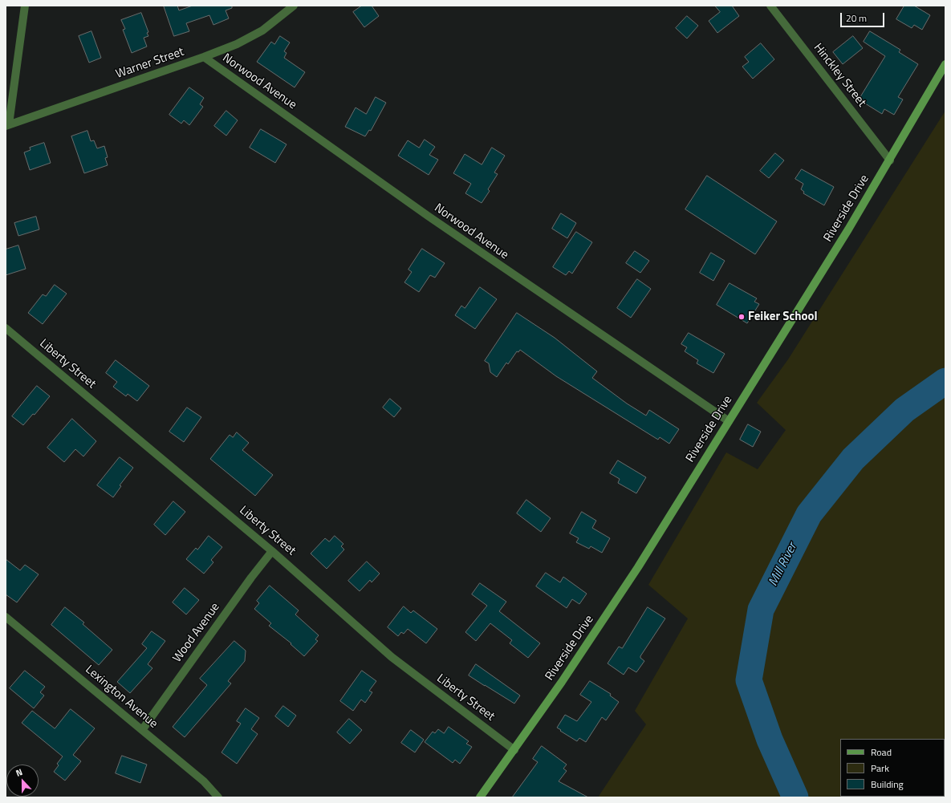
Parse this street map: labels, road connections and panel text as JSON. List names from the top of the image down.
{
  "streets": {
    "street": [
      "Warner Street",
      "Hinckley Street",
      "Norwood Avenue",
      "Riverside Drive",
      "Liberty Street",
      "Wood Avenue",
      "Lexington Avenue"
    ]
  },
  "crossings": [
    ["Warner Street", "Norwood Avenue"],
    ["Hinckley Street", "Riverside Drive"],
    ["Norwood Avenue", "Riverside Drive"],
    ["Riverside Drive", "Liberty Street"],
    ["Liberty Street", "Wood Avenue"],
    ["Wood Avenue", "Lexington Avenue"]
  ],
  "water": ["Mill River"],
  "places": ["Feiker School"],
  "legend": ["Road", "Park", "Building"],
  "scale_bar": "20 m",
  "north": "top"
}
